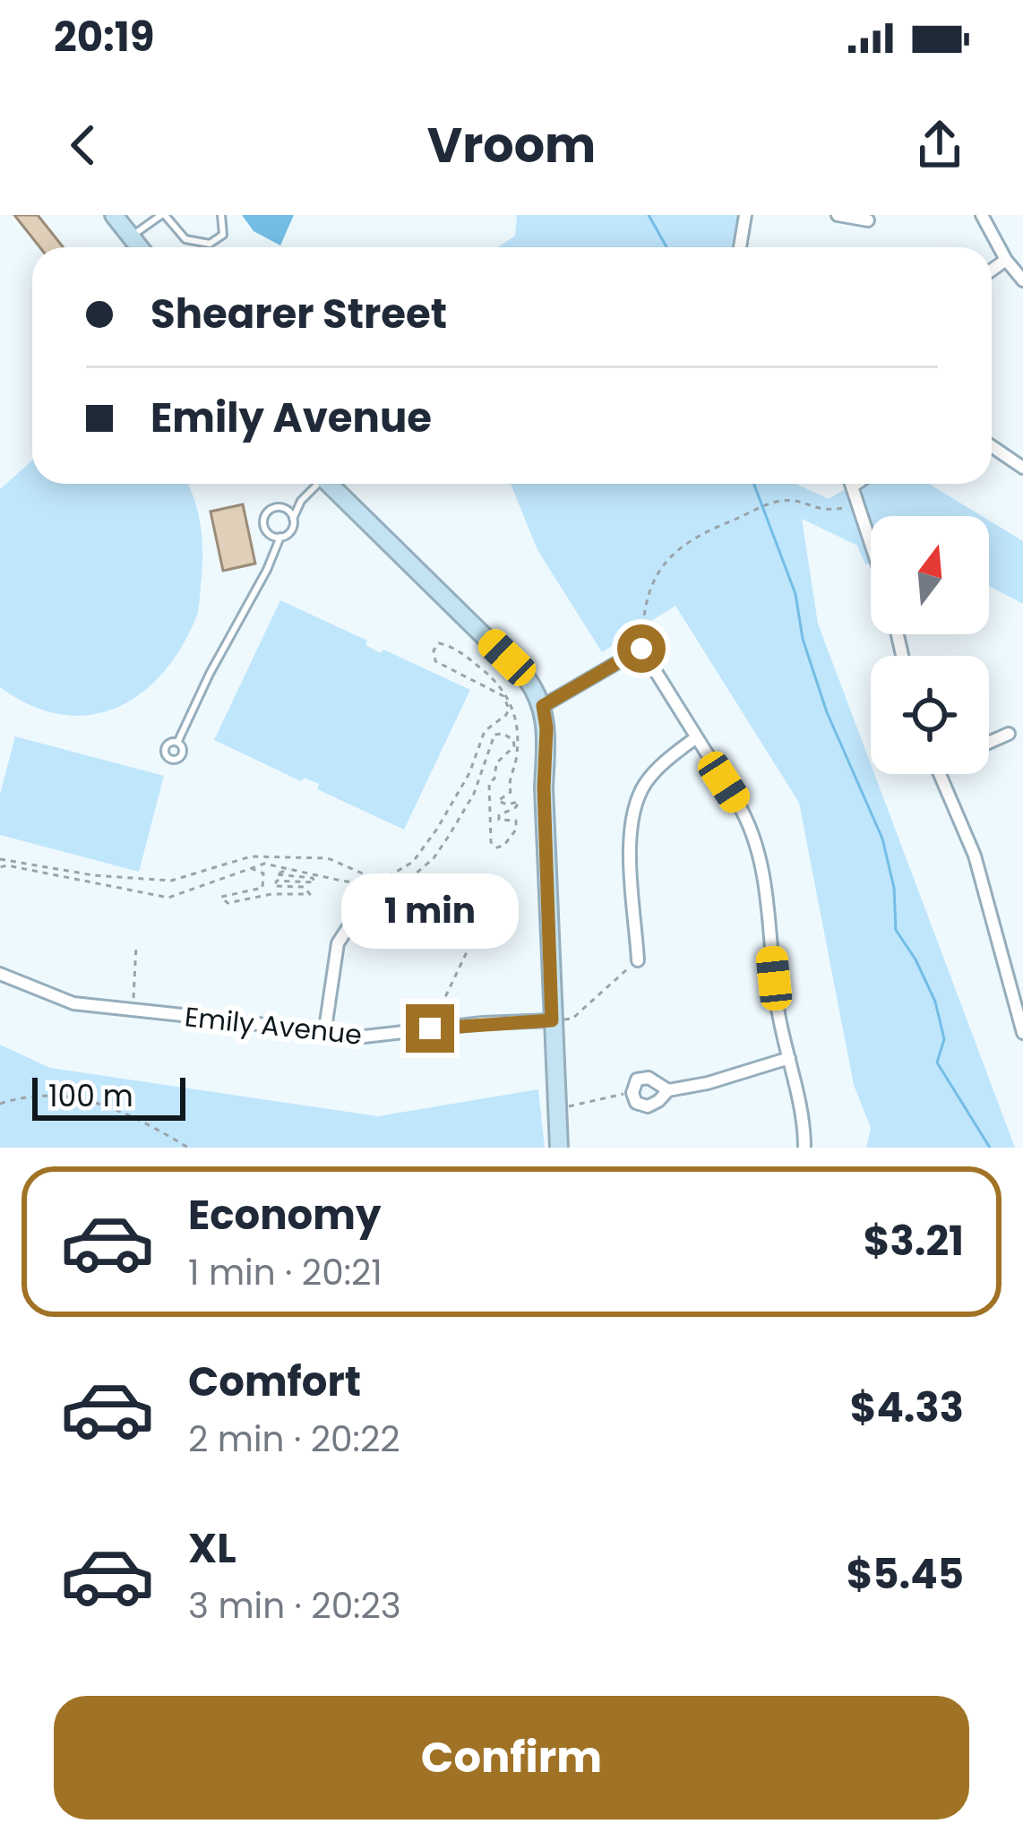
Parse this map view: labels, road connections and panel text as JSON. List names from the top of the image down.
{
  "streets": {
    "street": ["Emily Avenue"]
  },
  "scale_bar": "100 m",
  "north": "top",
  "page": {
    "status": "20:19",
    "header": "Vroom",
    "banner": ["Shearer Street", "Emily Avenue"],
    "bubble": "1 min",
    "scale": "100 m",
    "list": [
      {
        "name": "Economy",
        "note": "1 min · 20:21",
        "value": "$3.21"
      },
      {
        "name": "Comfort",
        "note": "2 min · 20:22",
        "value": "$4.33"
      },
      {
        "name": "XL",
        "note": "3 min · 20:23",
        "value": "$5.45"
      }
    ],
    "buttons": "Confirm"
  }
}
